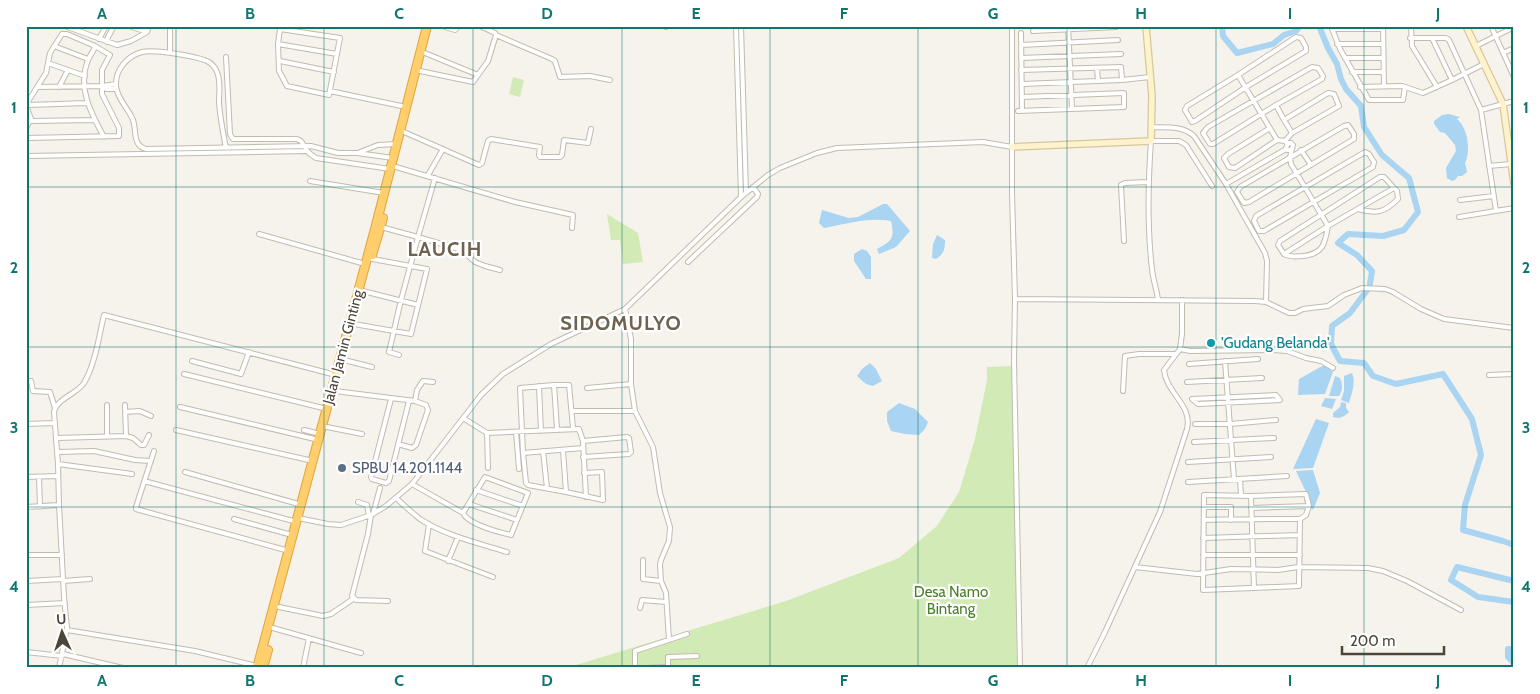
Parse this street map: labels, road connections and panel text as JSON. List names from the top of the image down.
{
  "streets": {
    "highway": ["Jalan Jamin Ginting"]
  },
  "districts": ["LAUCIH", "SIDOMULYO"],
  "parks": ["Desa Namo Bintang"],
  "places": ["'Gudang Belanda'", "SPBU 14.201.1144"],
  "scale_bar": "200 m",
  "north": "top",
  "grid": {
    "columns": [
      "A",
      "B",
      "C",
      "D",
      "E",
      "F",
      "G",
      "H",
      "I",
      "J"
    ],
    "rows": [
      "1",
      "2",
      "3",
      "4"
    ]
  }
}
